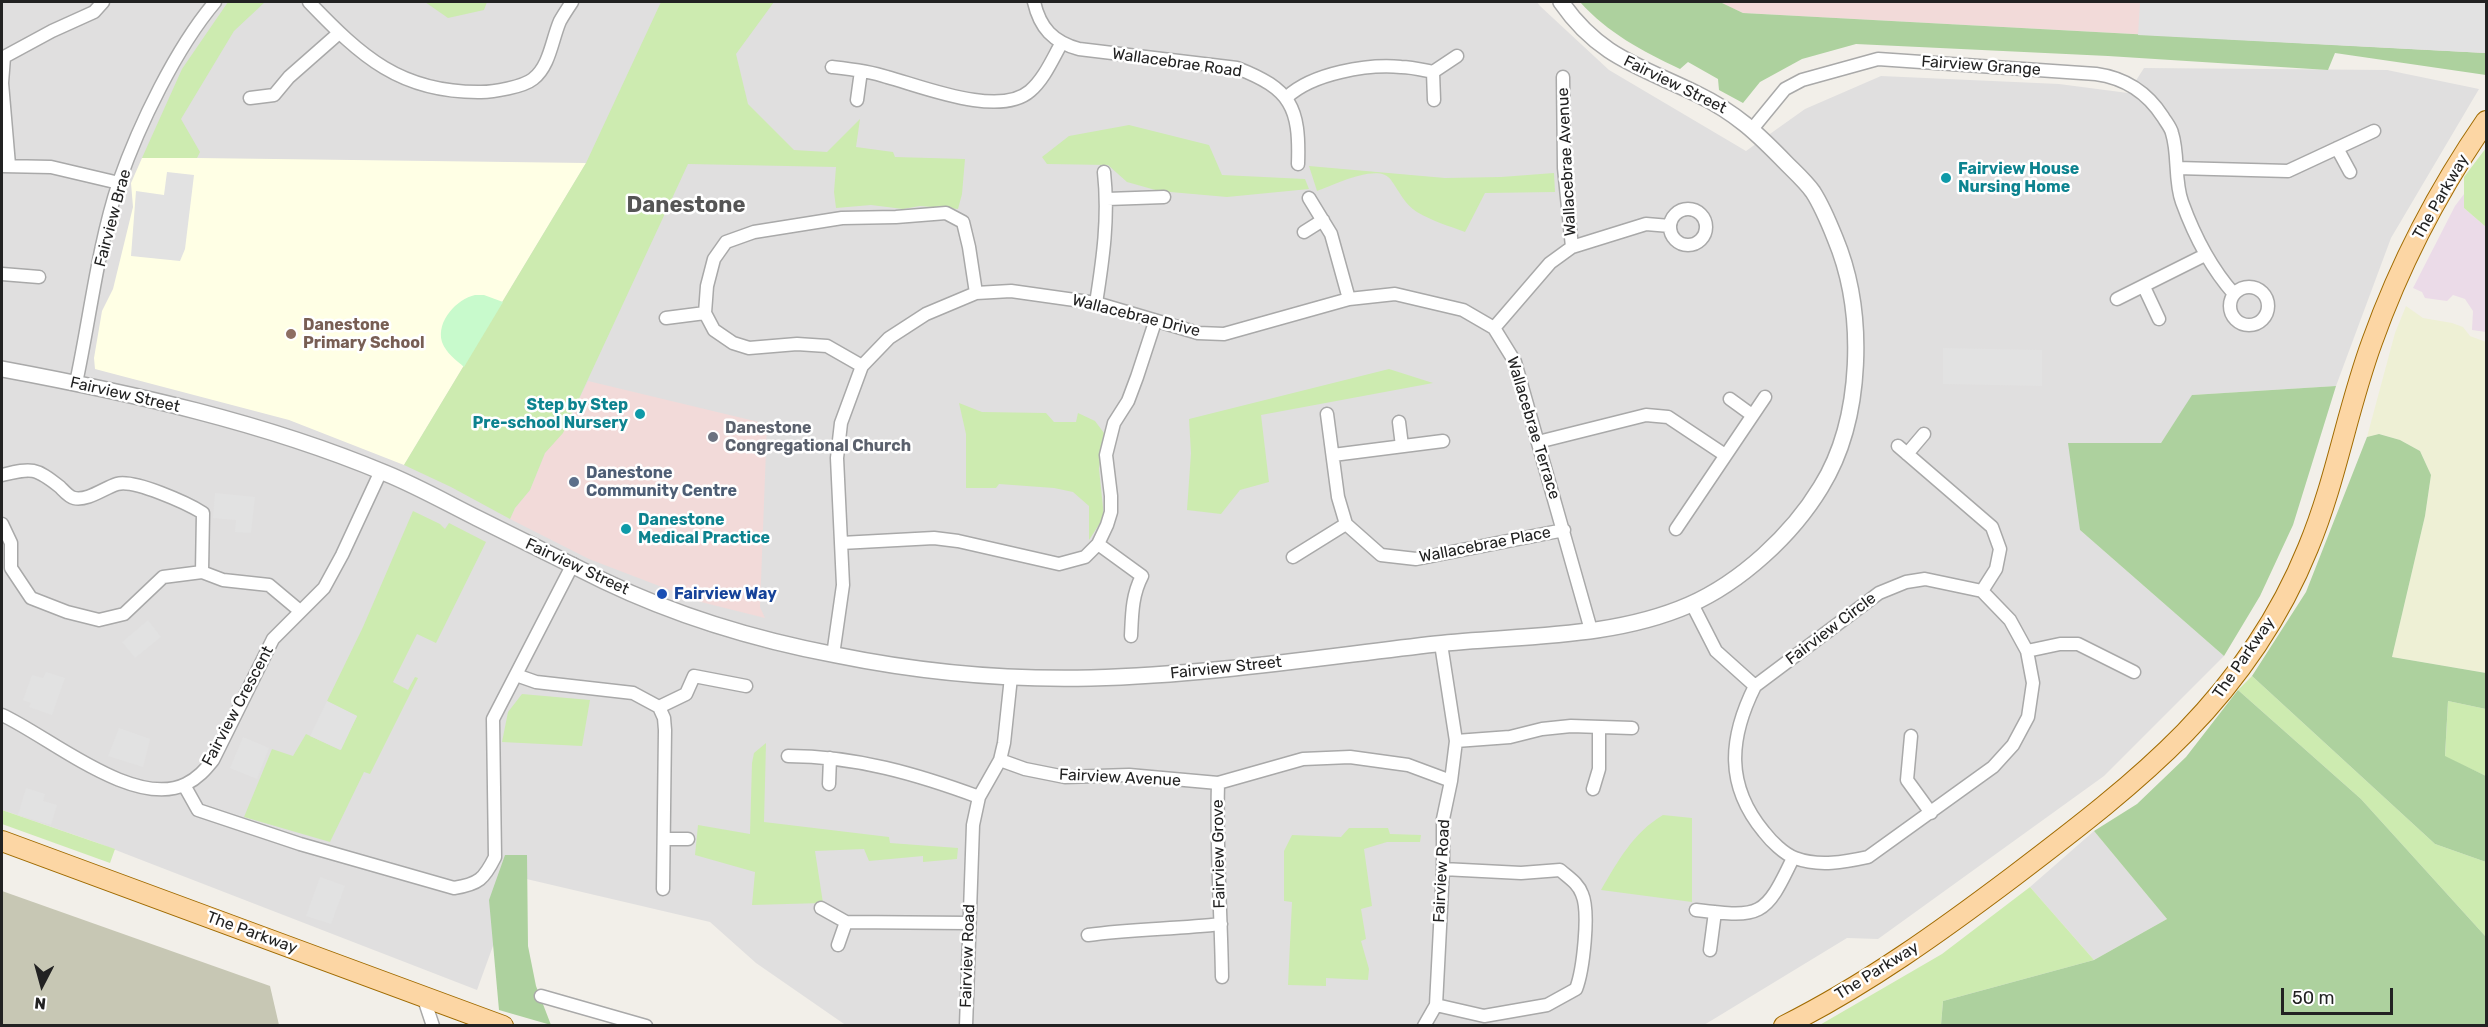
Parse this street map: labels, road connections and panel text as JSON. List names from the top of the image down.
{
  "streets": {
    "main road": ["The Parkway"],
    "street": [
      "Wallacebrae Road",
      "Fairview Grange",
      "Fairview Street",
      "Wallacebrae Avenue",
      "Fairview Brae",
      "Wallacebrae Drive",
      "Wallacebrae Terrace",
      "Wallacebrae Place",
      "Fairview Circle",
      "Fairview Crescent",
      "Fairview Avenue",
      "Fairview Grove",
      "Fairview Road"
    ]
  },
  "crossings": [
    ["Fairview Grange", "Fairview Street"],
    ["Fairview Street", "Fairview Brae"],
    ["Fairview Street", "Wallacebrae Drive"],
    ["Fairview Street", "Wallacebrae Terrace"],
    ["Fairview Street", "Fairview Crescent"],
    ["Fairview Street", "Fairview Road"],
    ["Wallacebrae Avenue", "Wallacebrae Terrace"],
    ["Wallacebrae Drive", "Wallacebrae Terrace"],
    ["Wallacebrae Terrace", "Wallacebrae Place"],
    ["Fairview Avenue", "Fairview Grove"],
    ["Fairview Avenue", "Fairview Road"]
  ],
  "districts": ["Danestone"],
  "places": [
    "Fairview House Nursing Home",
    "Danestone Primary School",
    "Step by Step Pre-school Nursery",
    "Danestone Congregational Church",
    "Danestone Community Centre",
    "Danestone Medical Practice",
    "Fairview Way"
  ],
  "scale_bar": "50 m",
  "north": "bottom"
}
